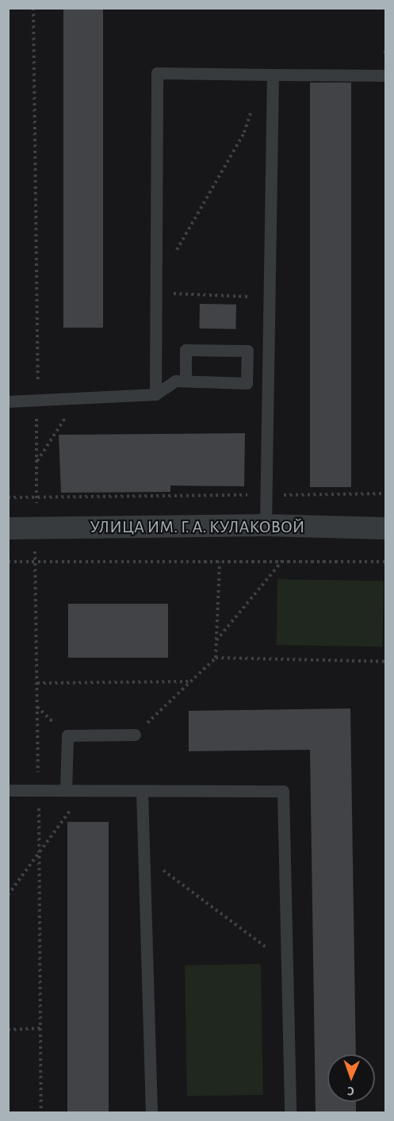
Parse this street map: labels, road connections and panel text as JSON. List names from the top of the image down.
{
  "streets": {
    "street": ["УЛИЦА ИМ. Г. А. КУЛАКОВОЙ"]
  },
  "north": "bottom"
}
